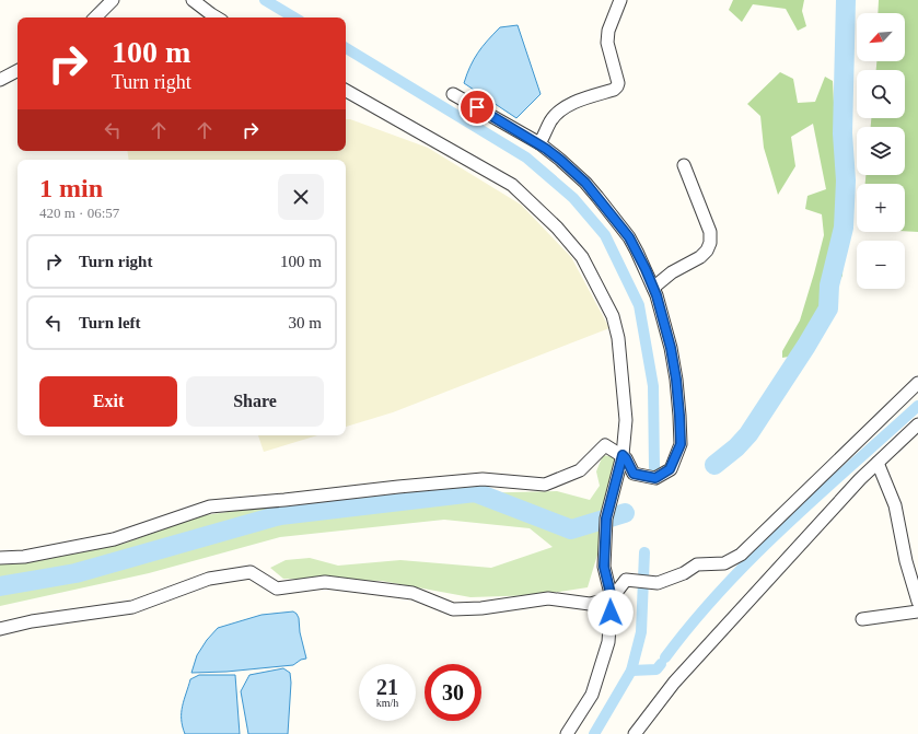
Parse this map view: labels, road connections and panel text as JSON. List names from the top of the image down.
{
  "north": "bottom left",
  "page": {
    "map_buttons": ["+", "−"],
    "turn": ["100 m", "Turn right"],
    "heading": ["1 min", "420 m · 06:57"],
    "list": [
      {
        "name": "Turn right",
        "value": "100 m"
      },
      {
        "name": "Turn left",
        "value": "30 m"
      }
    ],
    "buttons": ["Exit", "Share"],
    "speed": "21 km/h",
    "limit": "30"
  }
}
